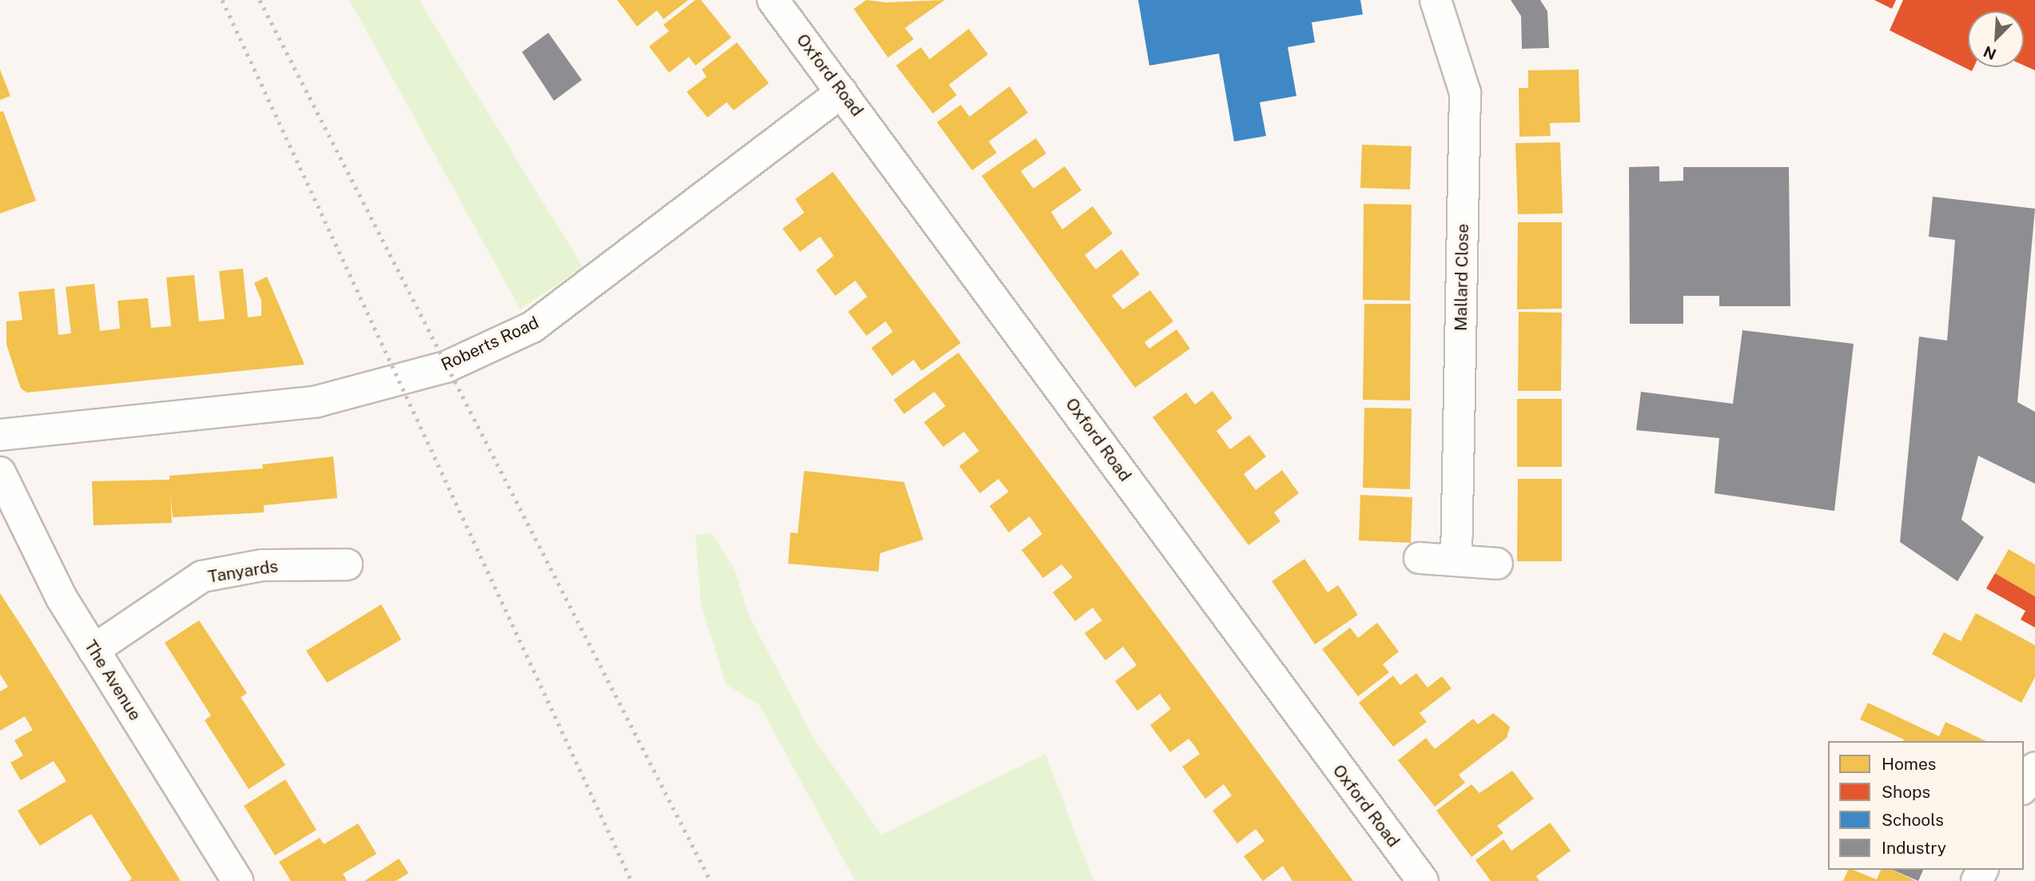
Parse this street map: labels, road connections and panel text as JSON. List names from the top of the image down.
{
  "streets": {
    "street": [
      "Oxford Road",
      "Mallard Close",
      "Roberts Road",
      "Tanyards",
      "The Avenue"
    ]
  },
  "crossings": [
    ["Oxford Road", "Roberts Road"],
    ["Tanyards", "The Avenue"]
  ],
  "legend": [
    "Homes",
    "Shops",
    "Schools",
    "Industry"
  ],
  "north": "bottom left"
}
